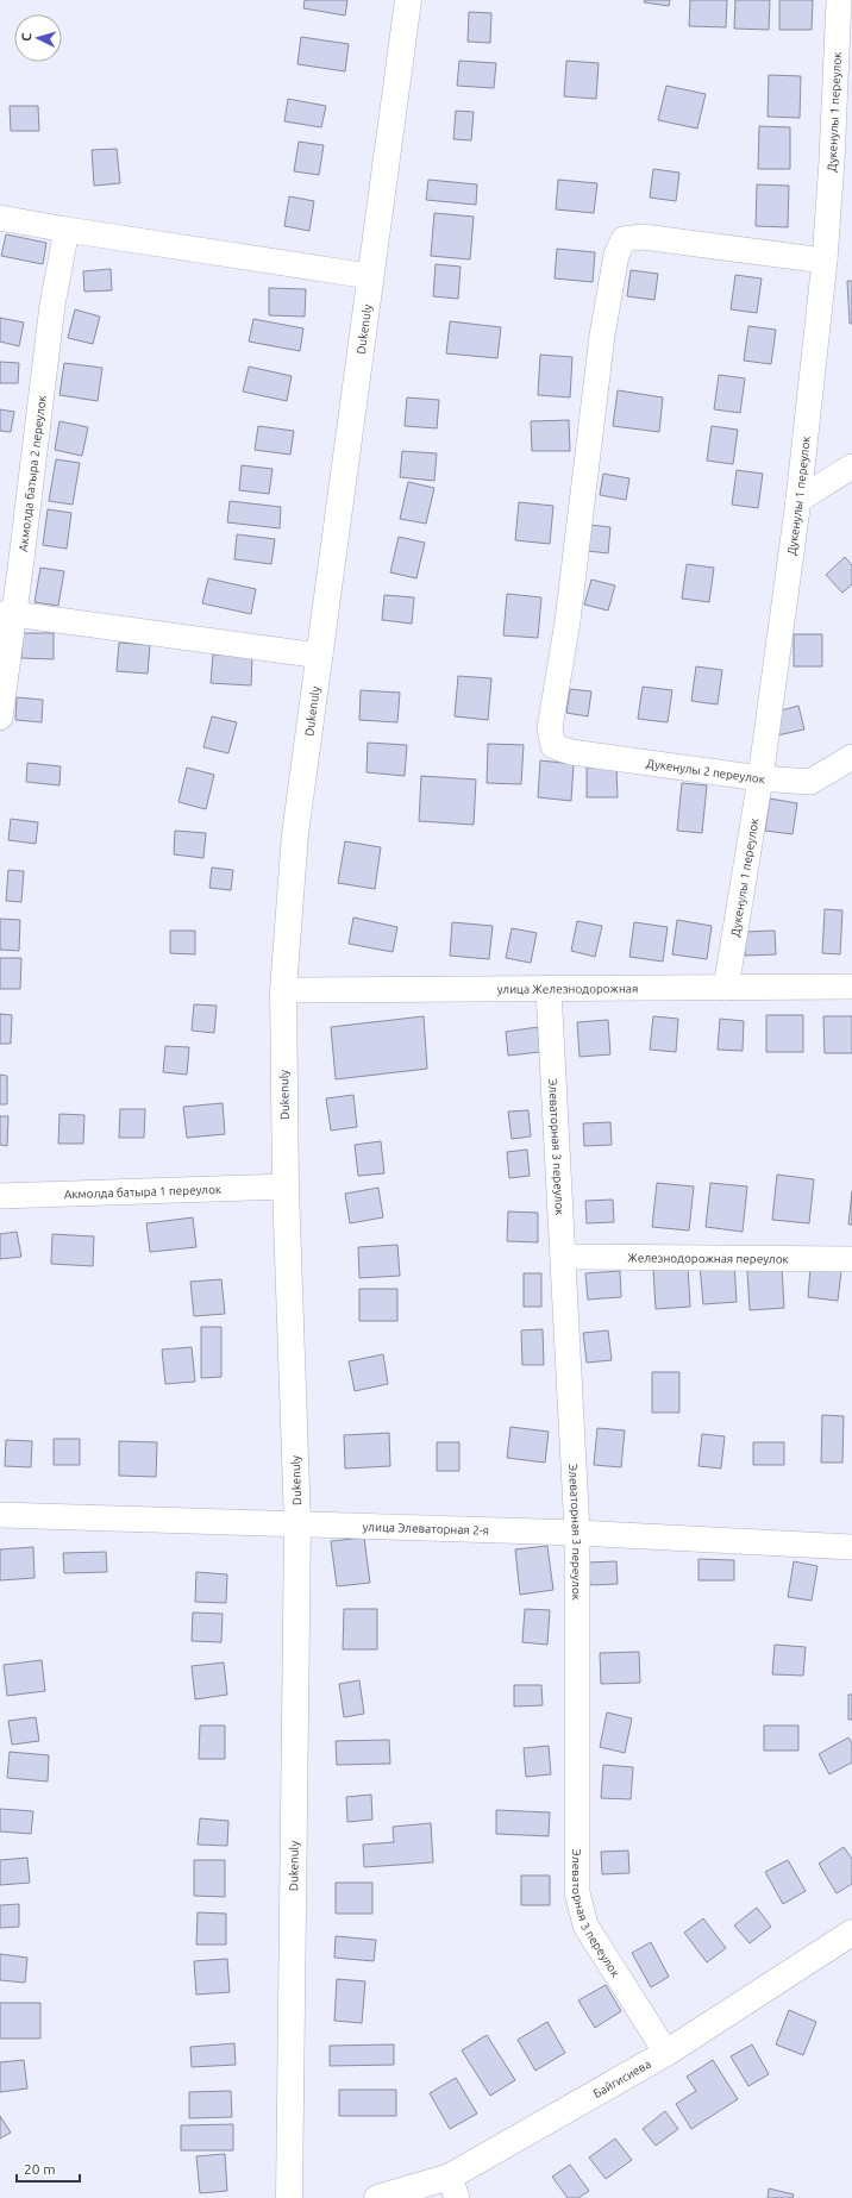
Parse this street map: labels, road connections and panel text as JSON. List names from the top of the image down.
{
  "streets": {
    "street": [
      "Дукенулы 1 переулок",
      "Dukenuly",
      "Акмолда батыра 2 переулок",
      "Дукенулы 2 переулок",
      "улица Железнодорожная",
      "Элеваторная 3 переулок",
      "Акмолда батыра 1 переулок",
      "Железнодорожная переулок",
      "улица Элеваторная 2-я",
      "Байгисиева"
    ]
  },
  "crossings": [
    ["Дукенулы 1 переулок", "Дукенулы 2 переулок"],
    ["Дукенулы 1 переулок", "улица Железнодорожная"],
    ["Dukenuly", "улица Железнодорожная"],
    ["Dukenuly", "Акмолда батыра 1 переулок"],
    ["Dukenuly", "улица Элеваторная 2-я"],
    ["улица Железнодорожная", "Элеваторная 3 переулок"],
    ["Элеваторная 3 переулок", "Железнодорожная переулок"],
    ["Элеваторная 3 переулок", "улица Элеваторная 2-я"],
    ["Элеваторная 3 переулок", "Байгисиева"]
  ],
  "scale_bar": "20 m",
  "north": "left"
}
